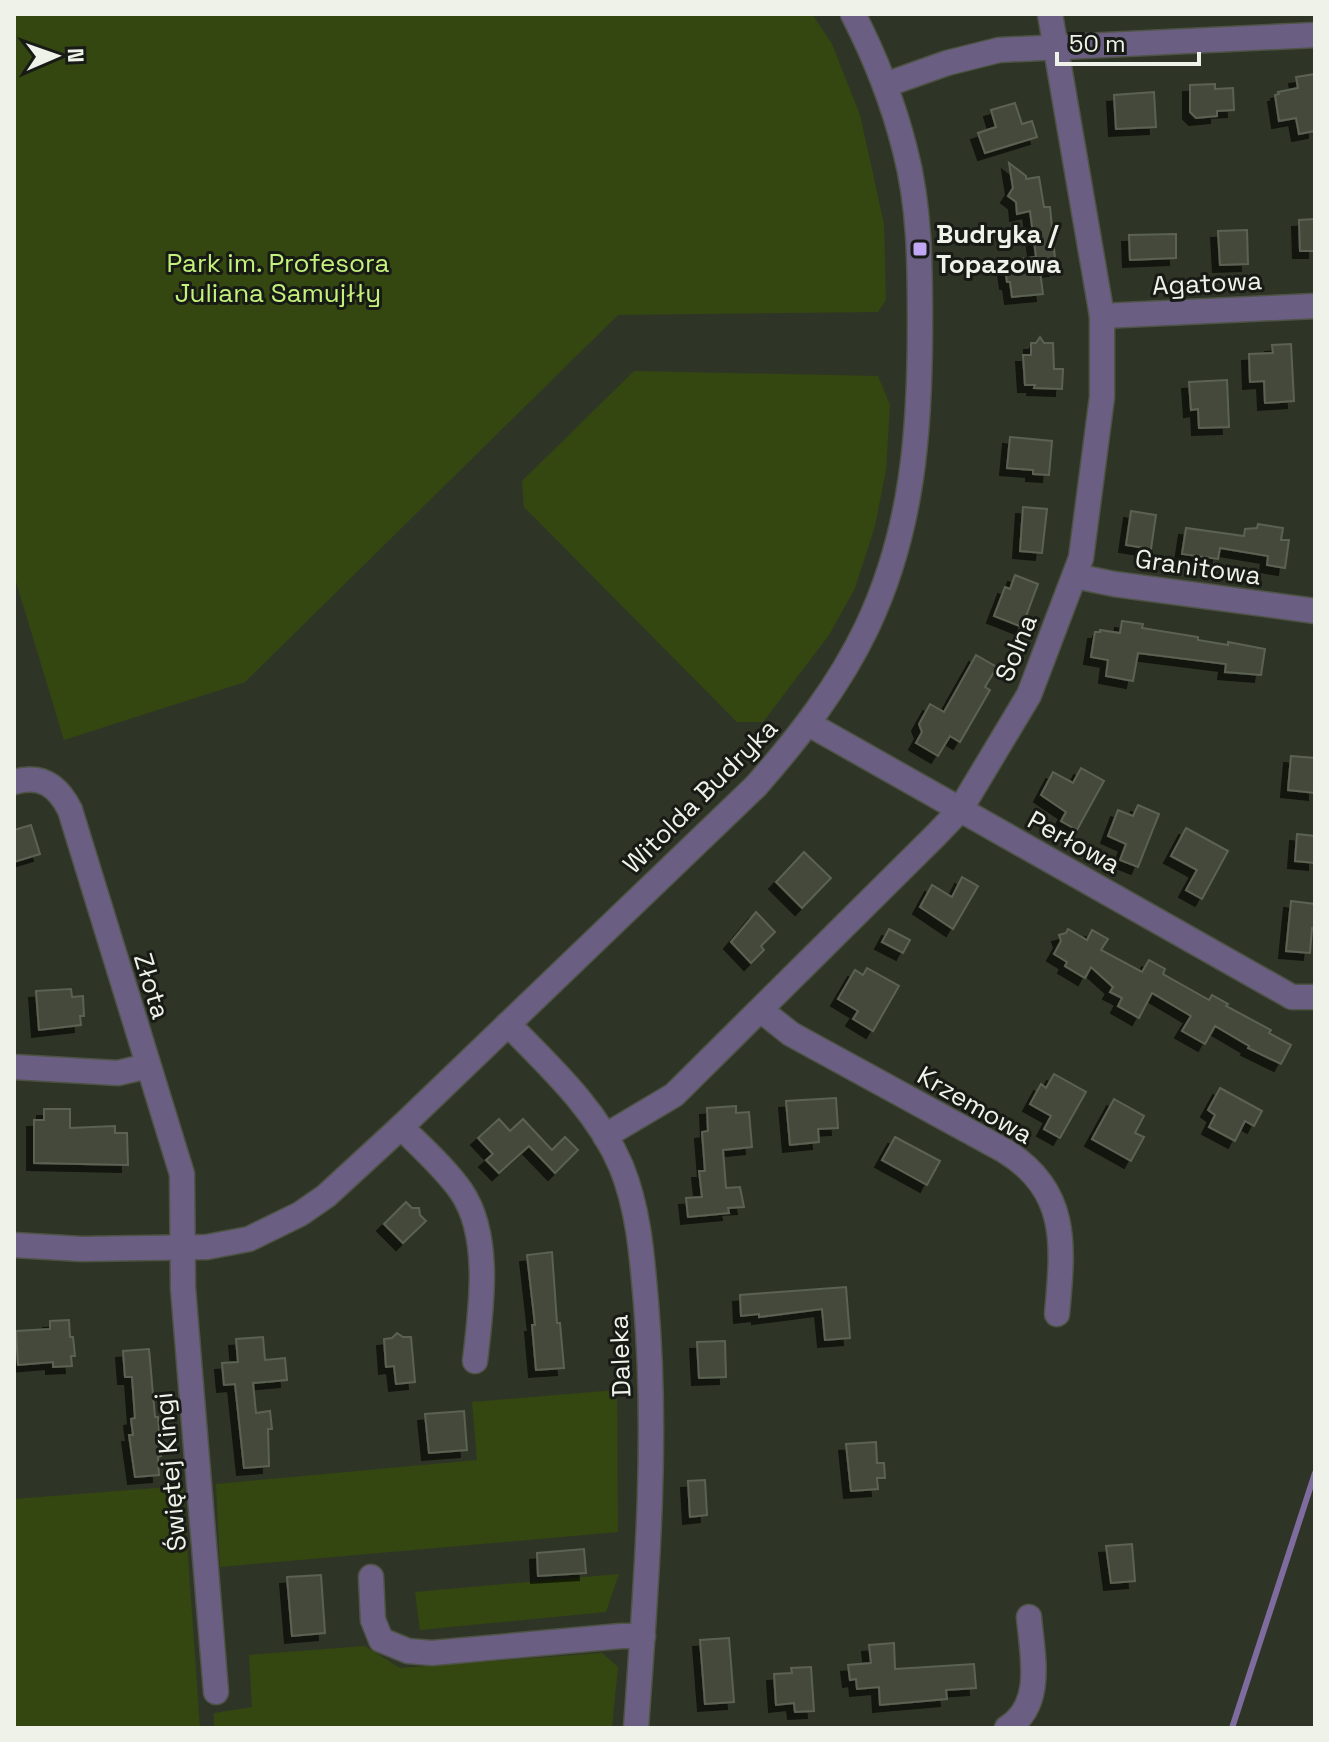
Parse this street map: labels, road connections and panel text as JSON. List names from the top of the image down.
{
  "streets": {
    "street": [
      "Agatowa",
      "Granitowa",
      "Solna",
      "Witolda Budryka",
      "Perłowa",
      "Złota",
      "Krzemowa",
      "Daleka",
      "Świętej Kingi"
    ]
  },
  "crossings": [
    ["Agatowa", "Solna"],
    ["Granitowa", "Solna"],
    ["Solna", "Perłowa"],
    ["Solna", "Krzemowa"],
    ["Solna", "Daleka"],
    ["Witolda Budryka", "Perłowa"],
    ["Witolda Budryka", "Złota"],
    ["Witolda Budryka", "Daleka"],
    ["Witolda Budryka", "Świętej Kingi"],
    ["Złota", "Świętej Kingi"]
  ],
  "parks": ["Park im. Profesora Juliana Samujłły"],
  "places": {
    "transit": ["Budryka / Topazowa"]
  },
  "scale_bar": "50 m",
  "north": "right"
}
